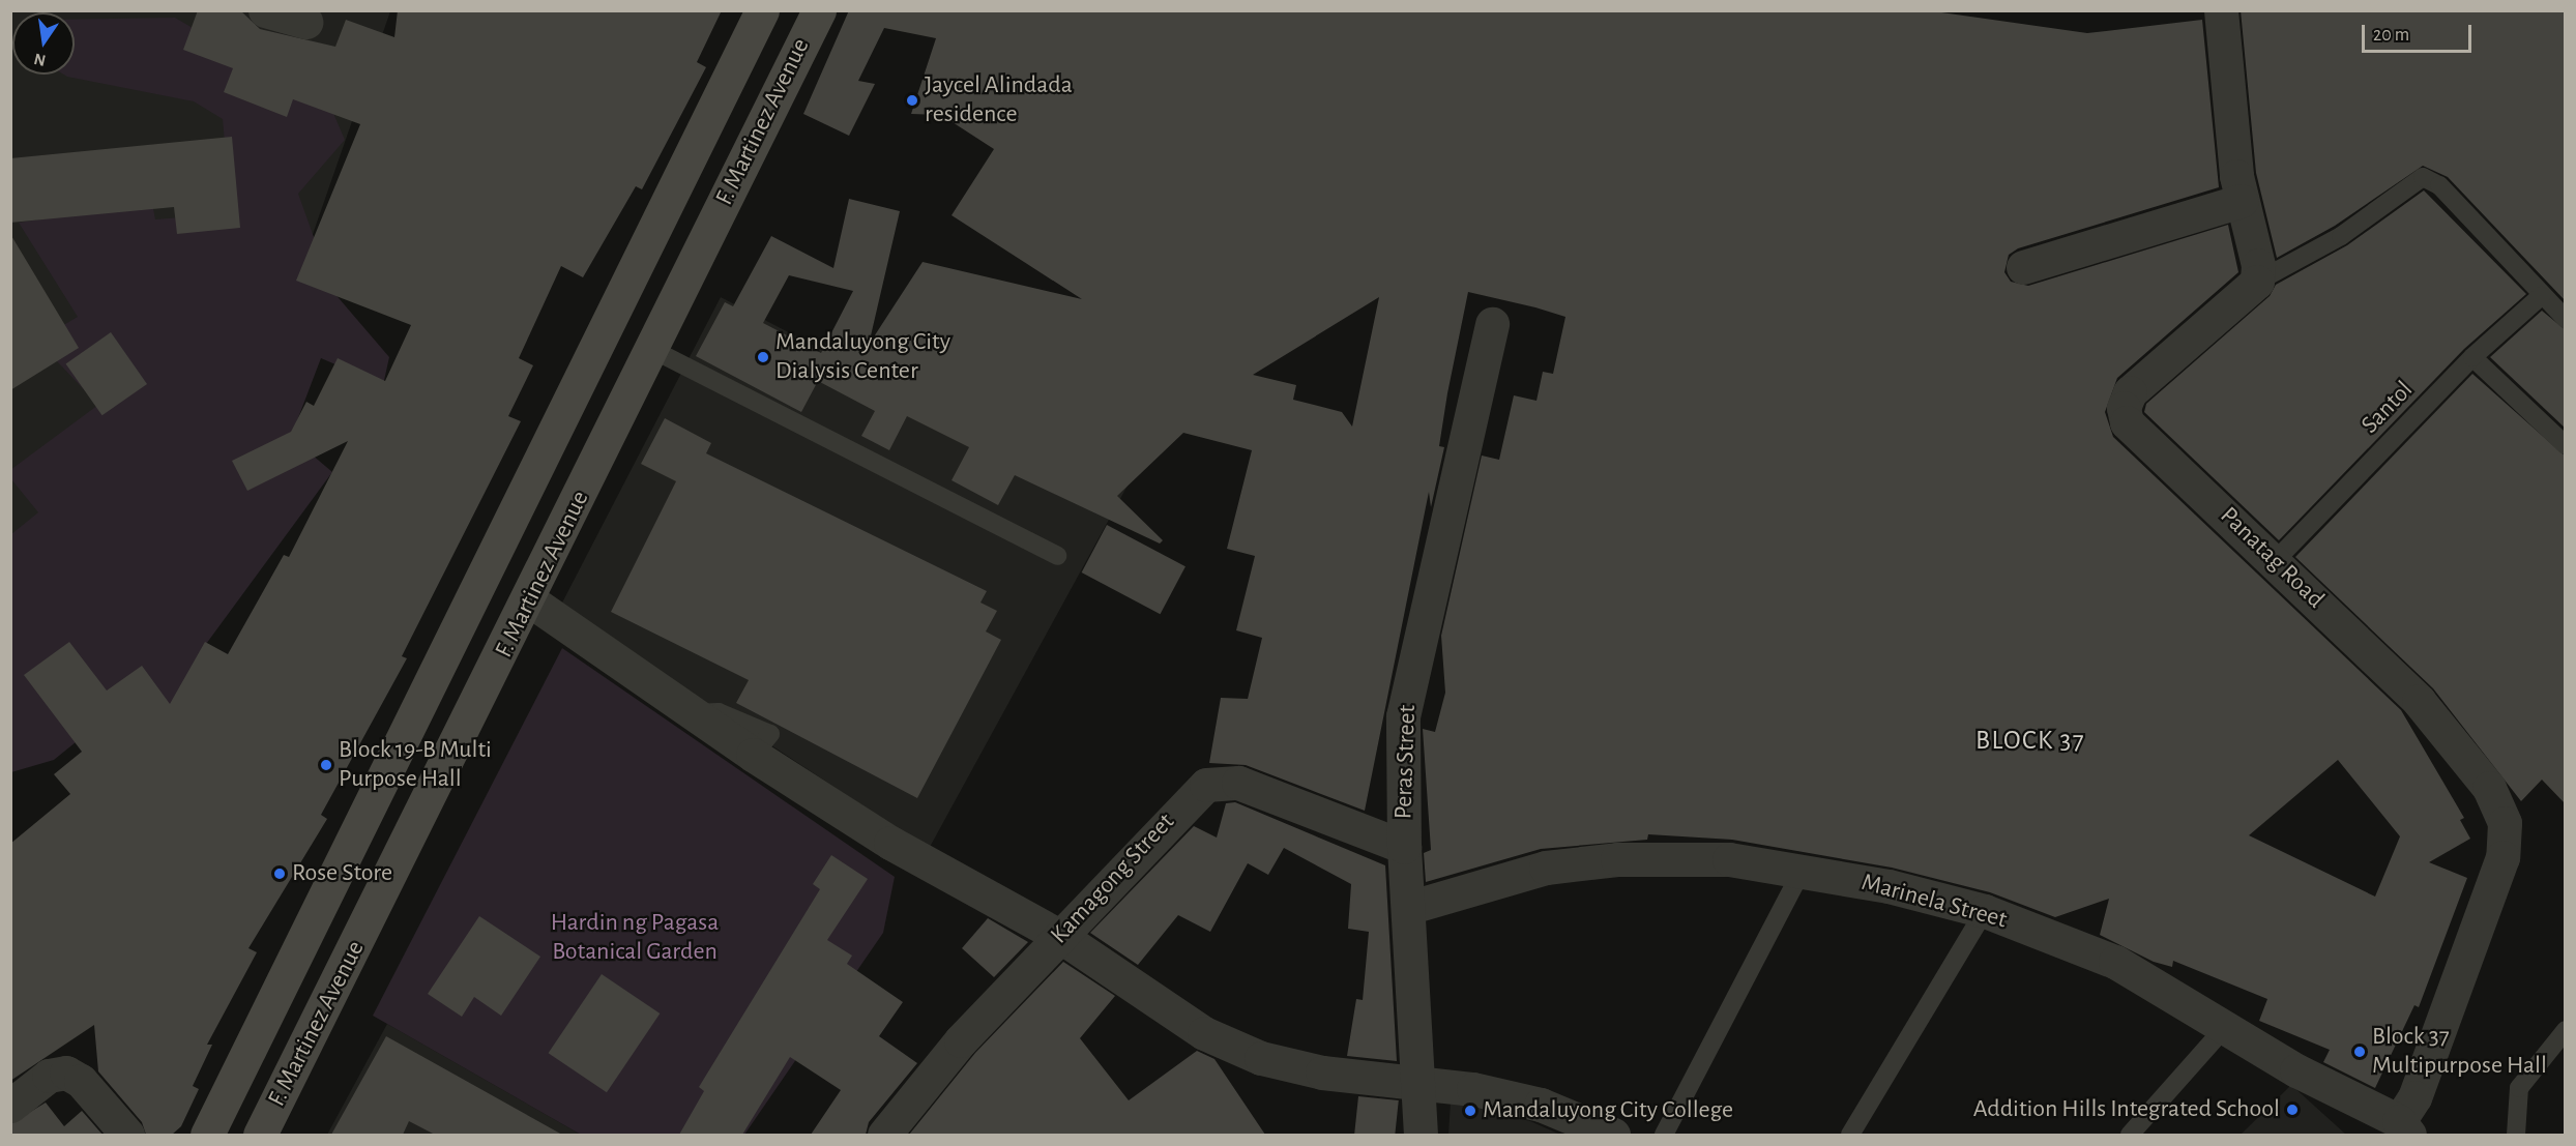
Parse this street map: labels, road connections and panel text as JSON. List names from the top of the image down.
{
  "streets": {
    "main road": ["F. Martinez Avenue"],
    "street": [
      "Panatag Road",
      "Peras Street",
      "Kamagong Street",
      "Marinela Street"
    ],
    "lane": ["Santol"]
  },
  "crossings": [
    ["Santol", "Panatag Road"],
    ["Panatag Road", "Marinela Street"],
    ["Peras Street", "Kamagong Street"],
    ["Peras Street", "Marinela Street"]
  ],
  "districts": ["BLOCK 37"],
  "parks": ["Hardin ng Pagasa Botanical Garden"],
  "places": [
    "Jaycel Alindada residence",
    "Mandaluyong City Dialysis Center",
    "Block 19-B Multi Purpose Hall",
    "Rose Store",
    "Block 37 Multipurpose Hall",
    "Addition Hills Integrated School",
    "Mandaluyong City College"
  ],
  "scale_bar": "20 m",
  "north": "bottom"
}
